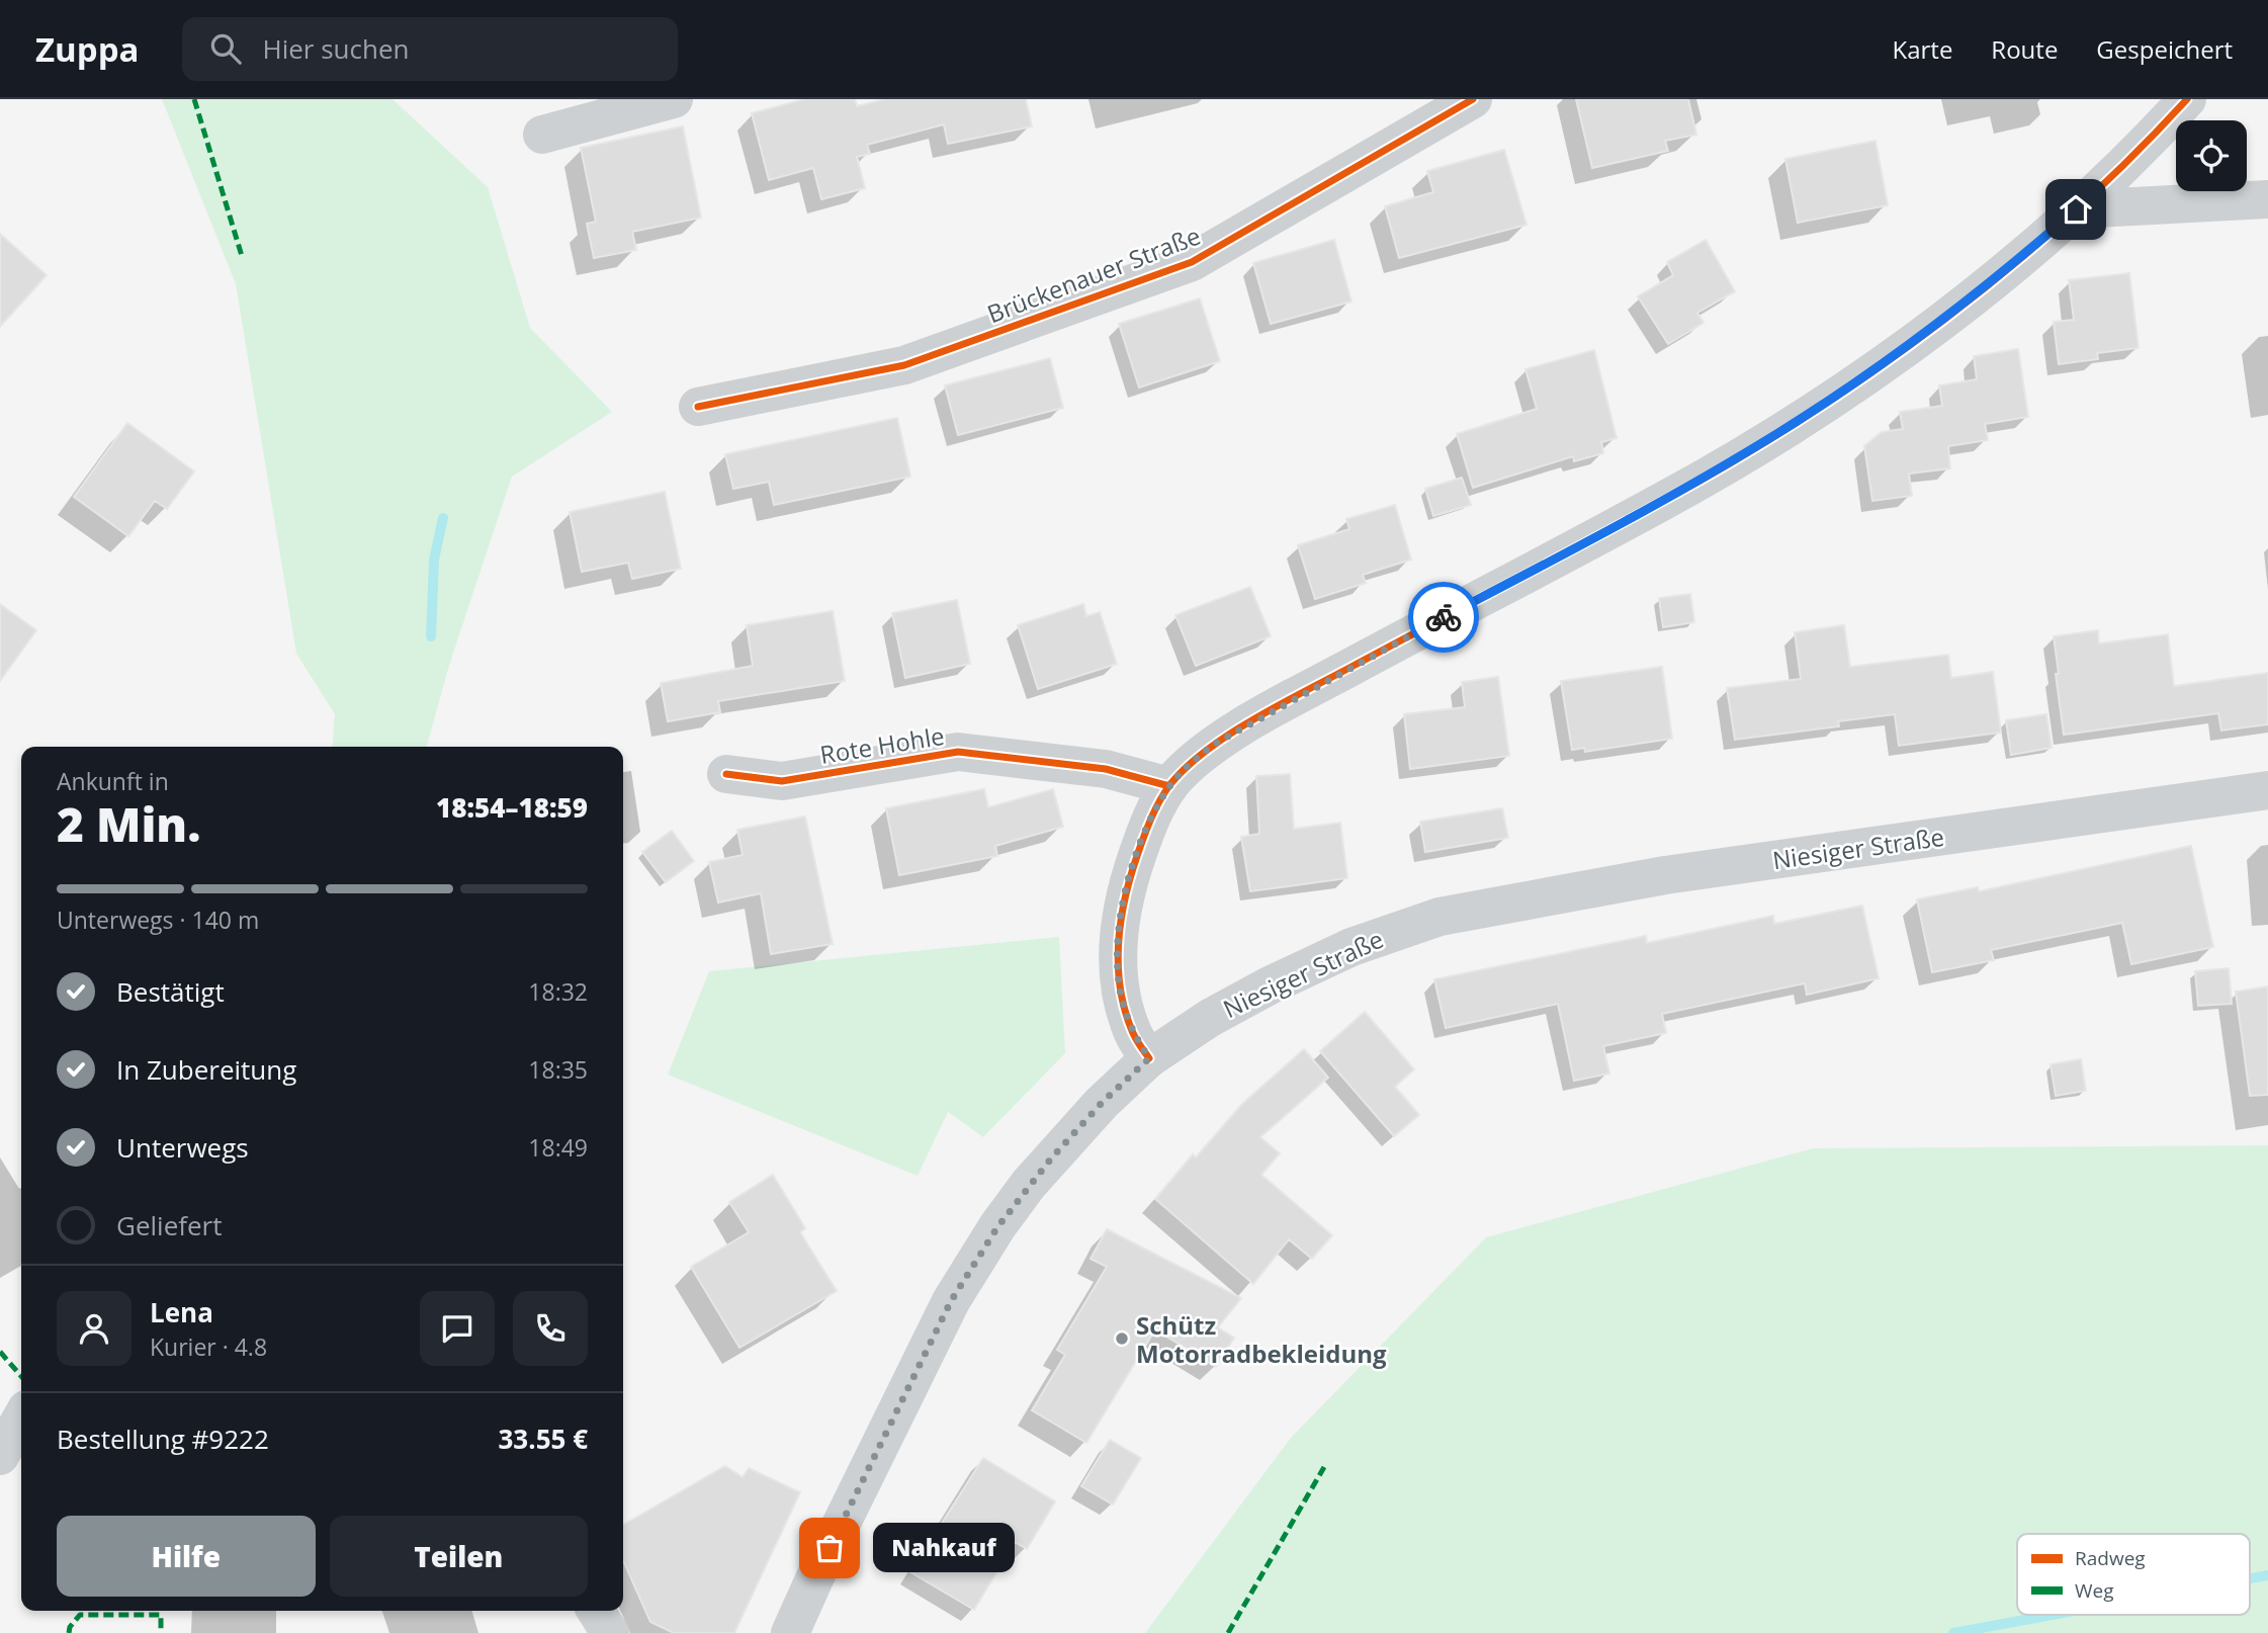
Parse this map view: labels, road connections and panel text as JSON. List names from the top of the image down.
{
  "streets": {
    "street": ["Brückenauer Straße", "Rote Hohle", "Niesiger Straße"]
  },
  "places": ["Schütz Motorradbekleidung", "Nahkauf"],
  "legend": ["Radweg", "Weg"],
  "page": {
    "header": "Zuppa",
    "search": "Hier suchen",
    "nav": ["Karte", "Route", "Gespeichert"],
    "heading": ["2 Min.", "Ankunft in", "18:54–18:59"],
    "panel": [
      "Lena",
      "Kurier · 4.8",
      "Bestellung #9222",
      "33.55 €"
    ],
    "bar": "Unterwegs · 140 m",
    "list": [
      ["Bestätigt", "18:32"],
      ["In Zubereitung", "18:35"],
      ["Unterwegs", "18:49"],
      "Geliefert"
    ],
    "buttons": ["Hilfe", "Teilen"],
    "bubble": "Nahkauf"
  }
}
